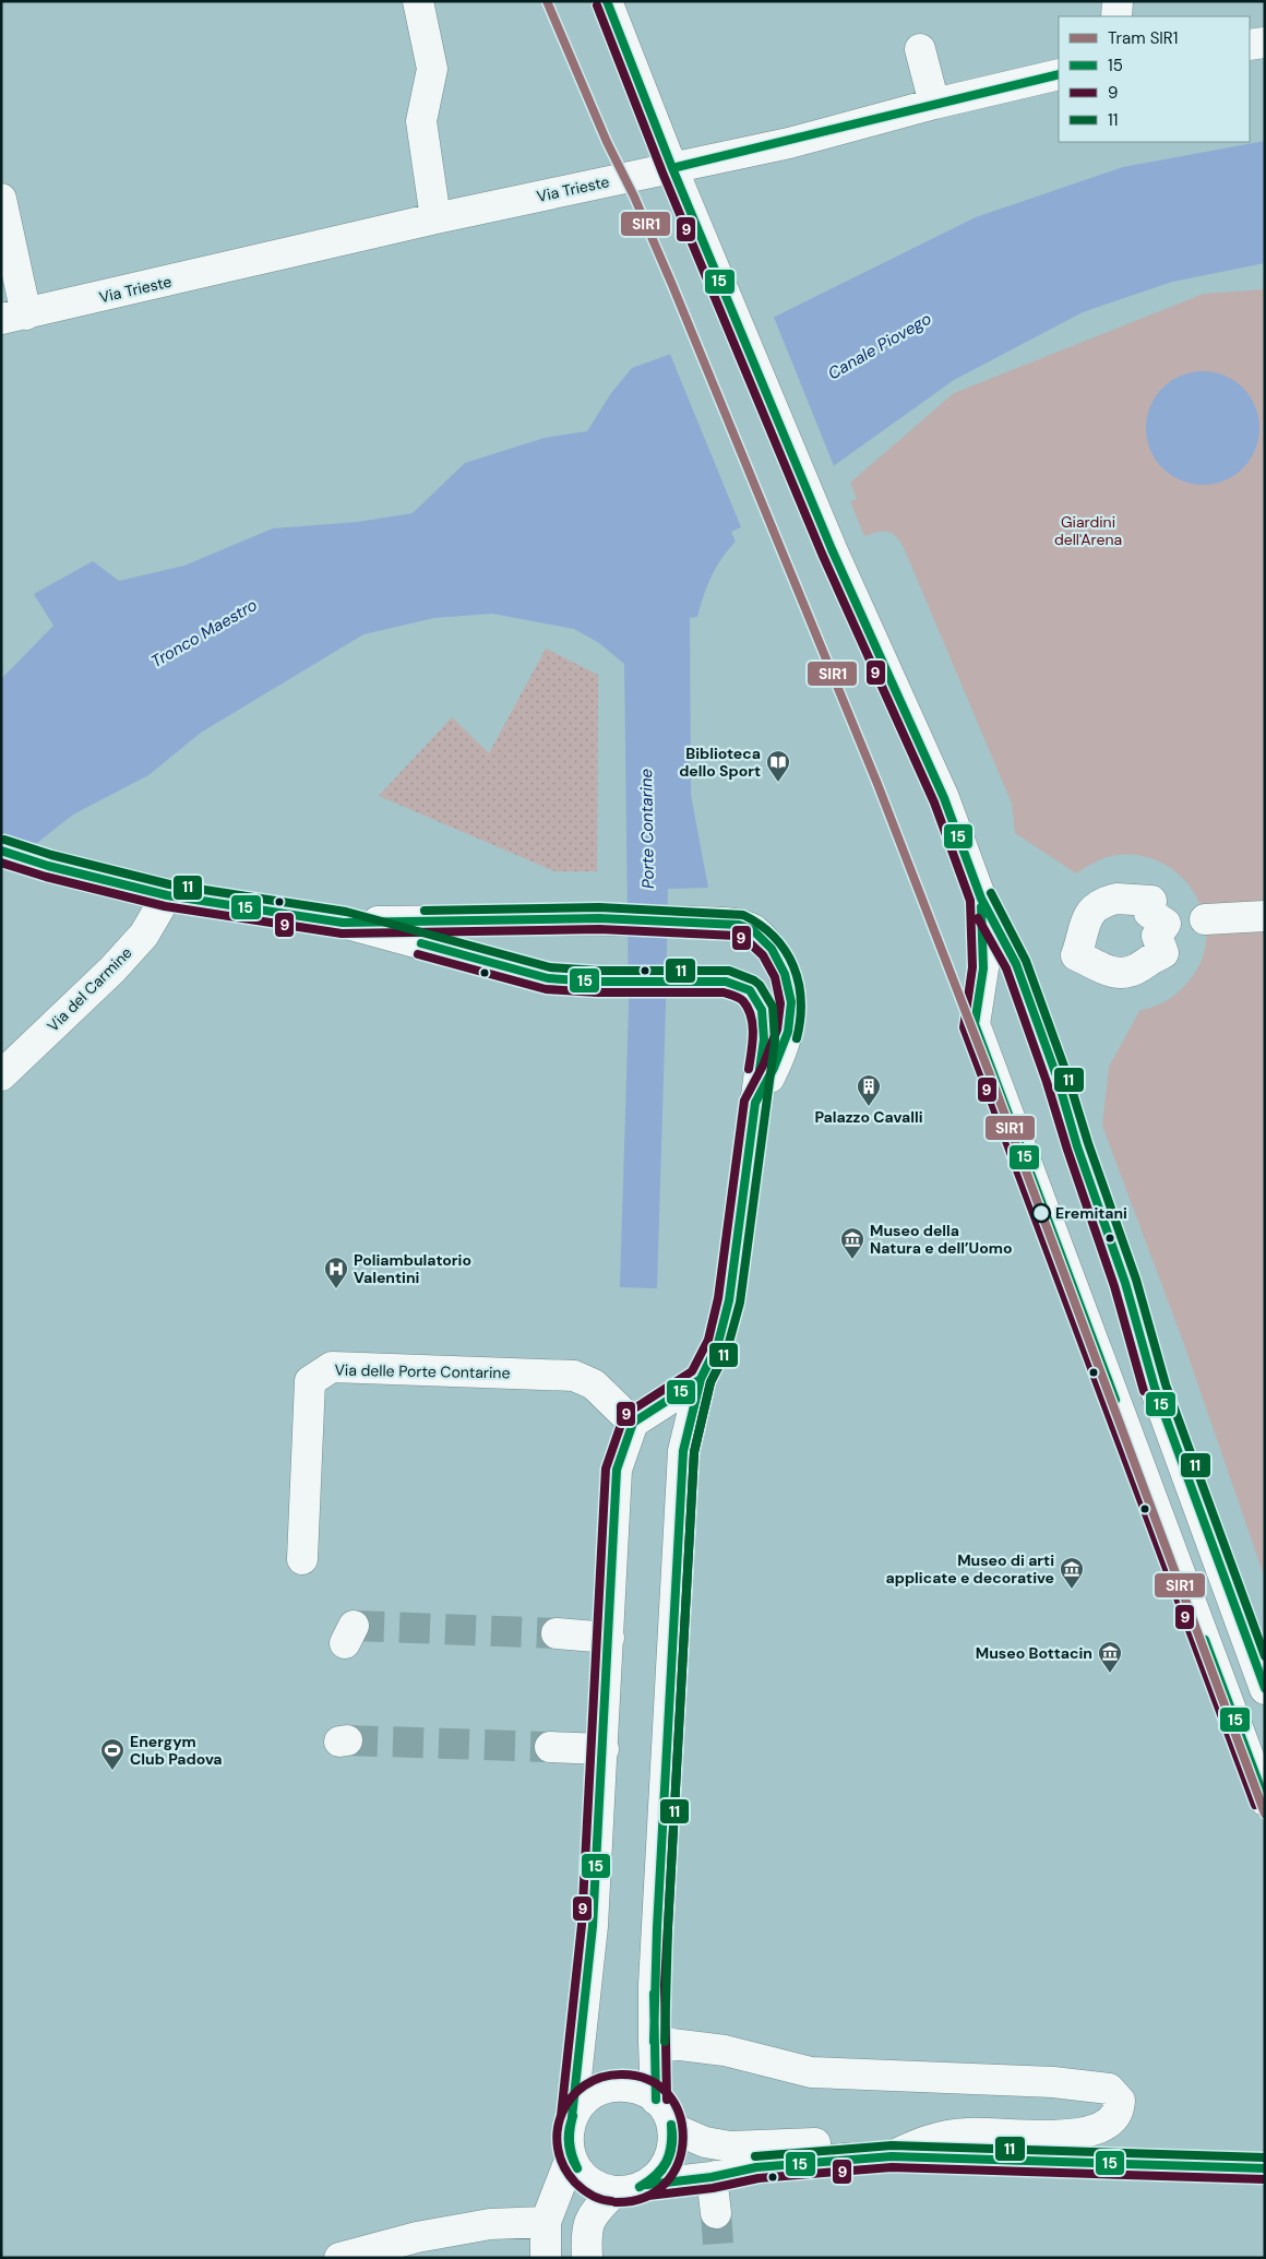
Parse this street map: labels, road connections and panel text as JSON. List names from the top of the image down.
{
  "streets": {
    "street": ["Via Trieste", "Via del Carmine", "Via delle Porte Contarine"]
  },
  "water": ["Canale Piovego", "Tronco Maestro", "Porte Contarine"],
  "parks": ["Giardini dell'Arena"],
  "places": {
    "library": ["Biblioteca dello Sport"],
    "building": ["Palazzo Cavalli"],
    "other": ["Eremitani"],
    "museum": ["Museo della Natura e dell’Uomo", "Museo di arti applicate e decorative", "Museo Bottacin"],
    "hospital": ["Poliambulatorio Valentini"],
    "sports": ["Energym Club Padova"]
  },
  "lines": [
    "tram line SIR1",
    "transit line 15",
    "transit line 9",
    "transit line 11"
  ],
  "legend": [
    "Tram SIR1",
    "15",
    "9",
    "11"
  ]
}
